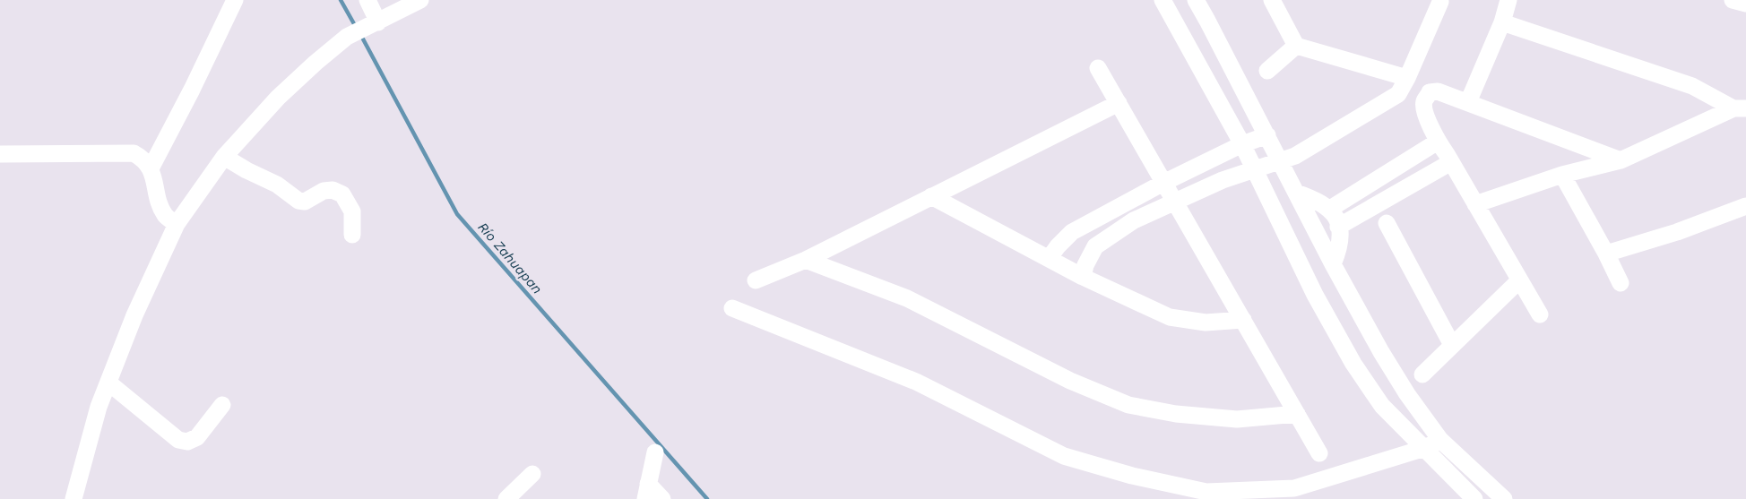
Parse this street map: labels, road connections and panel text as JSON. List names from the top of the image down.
{
  "water": ["Río Zahuapan"]
}
